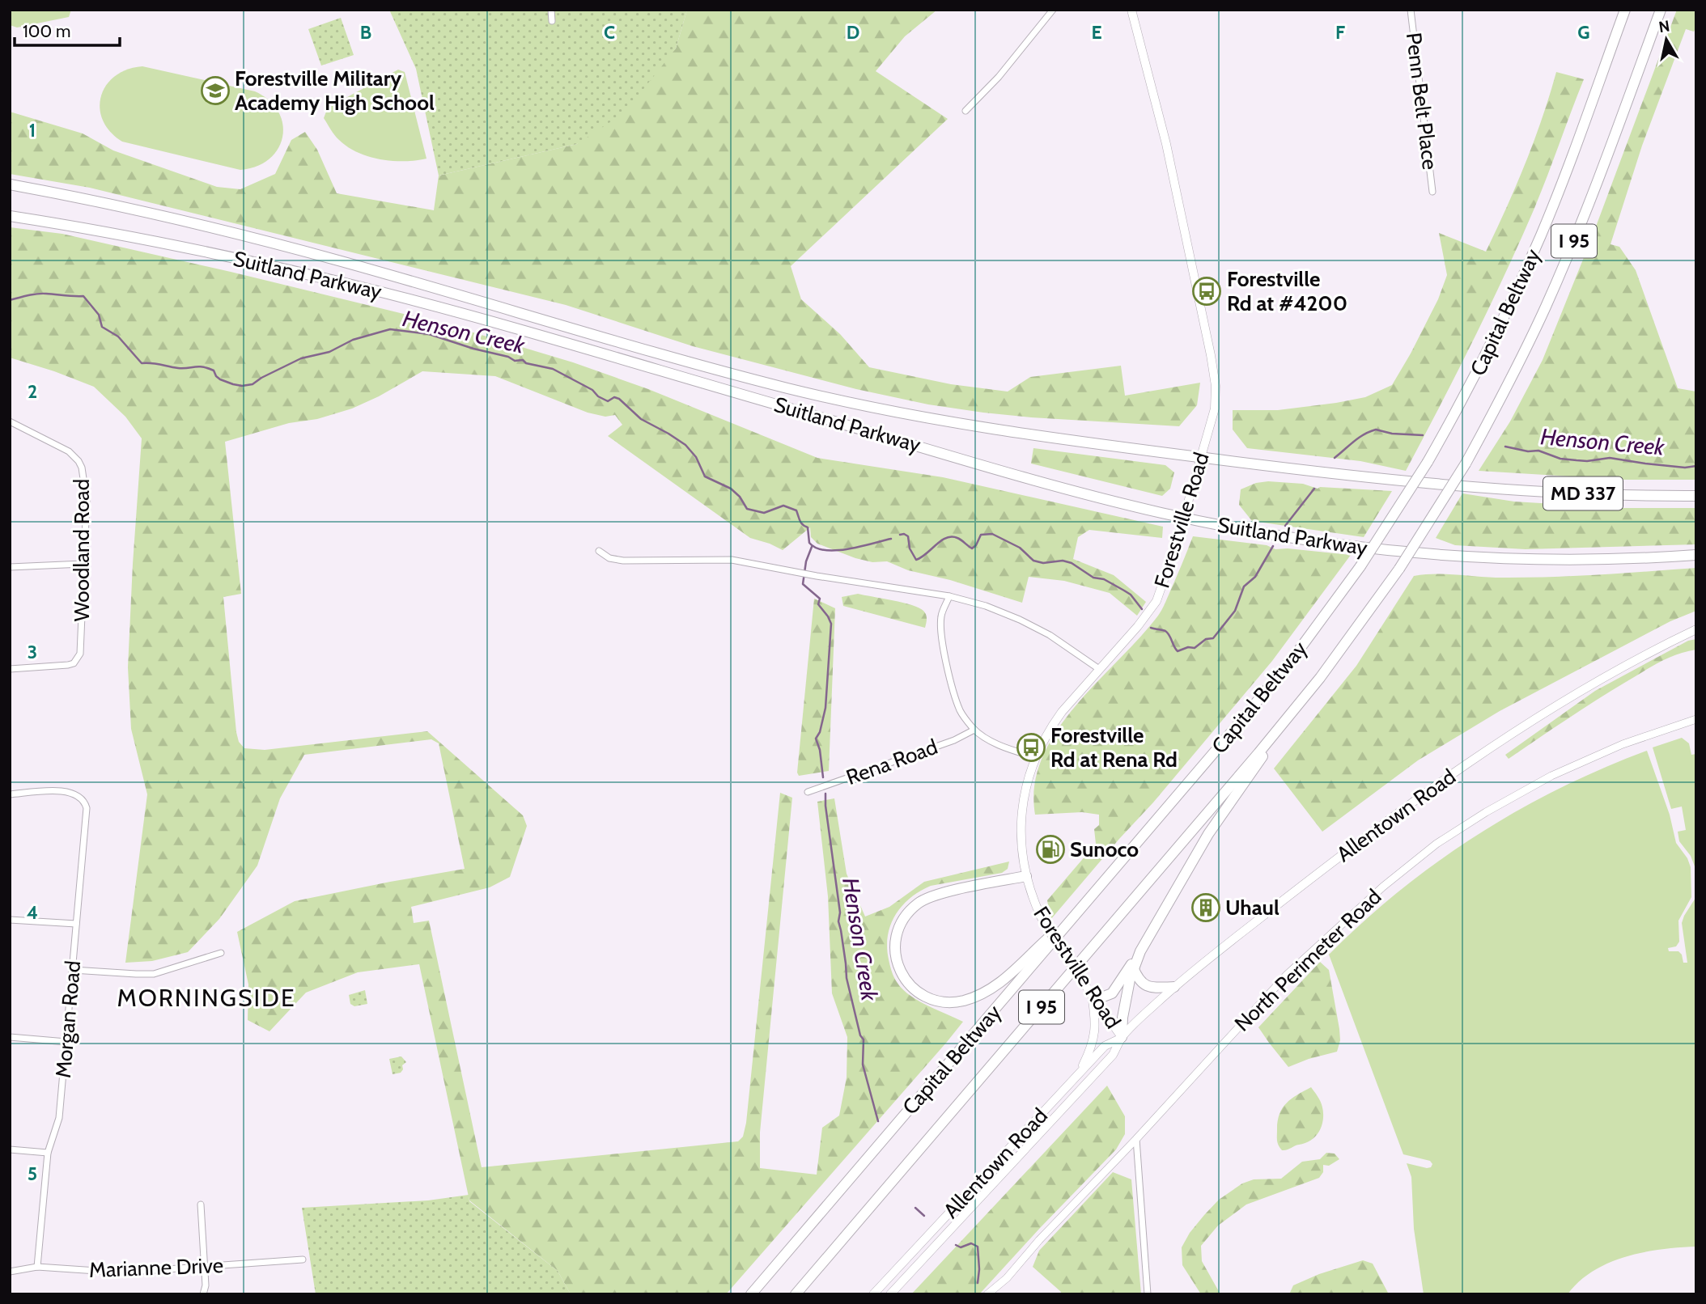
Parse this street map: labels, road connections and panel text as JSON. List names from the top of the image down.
{
  "streets": {
    "highway": [
      "I 95",
      "Suitland Parkway",
      "Capital Beltway",
      "MD 337"
    ],
    "main road": ["Forestville Road", "Allentown Road"],
    "street": [
      "Penn Belt Place",
      "Woodland Road",
      "Rena Road",
      "North Perimeter Road",
      "Morgan Road",
      "Marianne Drive"
    ]
  },
  "crossings": [
    ["Suitland Parkway", "Forestville Road"],
    ["Forestville Road", "Allentown Road"],
    ["Morgan Road", "Marianne Drive"]
  ],
  "districts": ["MORNINGSIDE"],
  "water": ["Henson Creek"],
  "places": {
    "school or university": ["Forestville Military Academy High School"],
    "bus stop": ["Forestville Rd at #4200", "Forestville Rd at Rena Rd"],
    "fuel station": ["Sunoco"],
    "building": ["Uhaul"]
  },
  "scale_bar": "100 m",
  "north": "top",
  "grid": {
    "columns": [
      "B",
      "C",
      "D",
      "E",
      "F",
      "G"
    ],
    "rows": [
      "1",
      "2",
      "3",
      "4",
      "5"
    ]
  }
}
